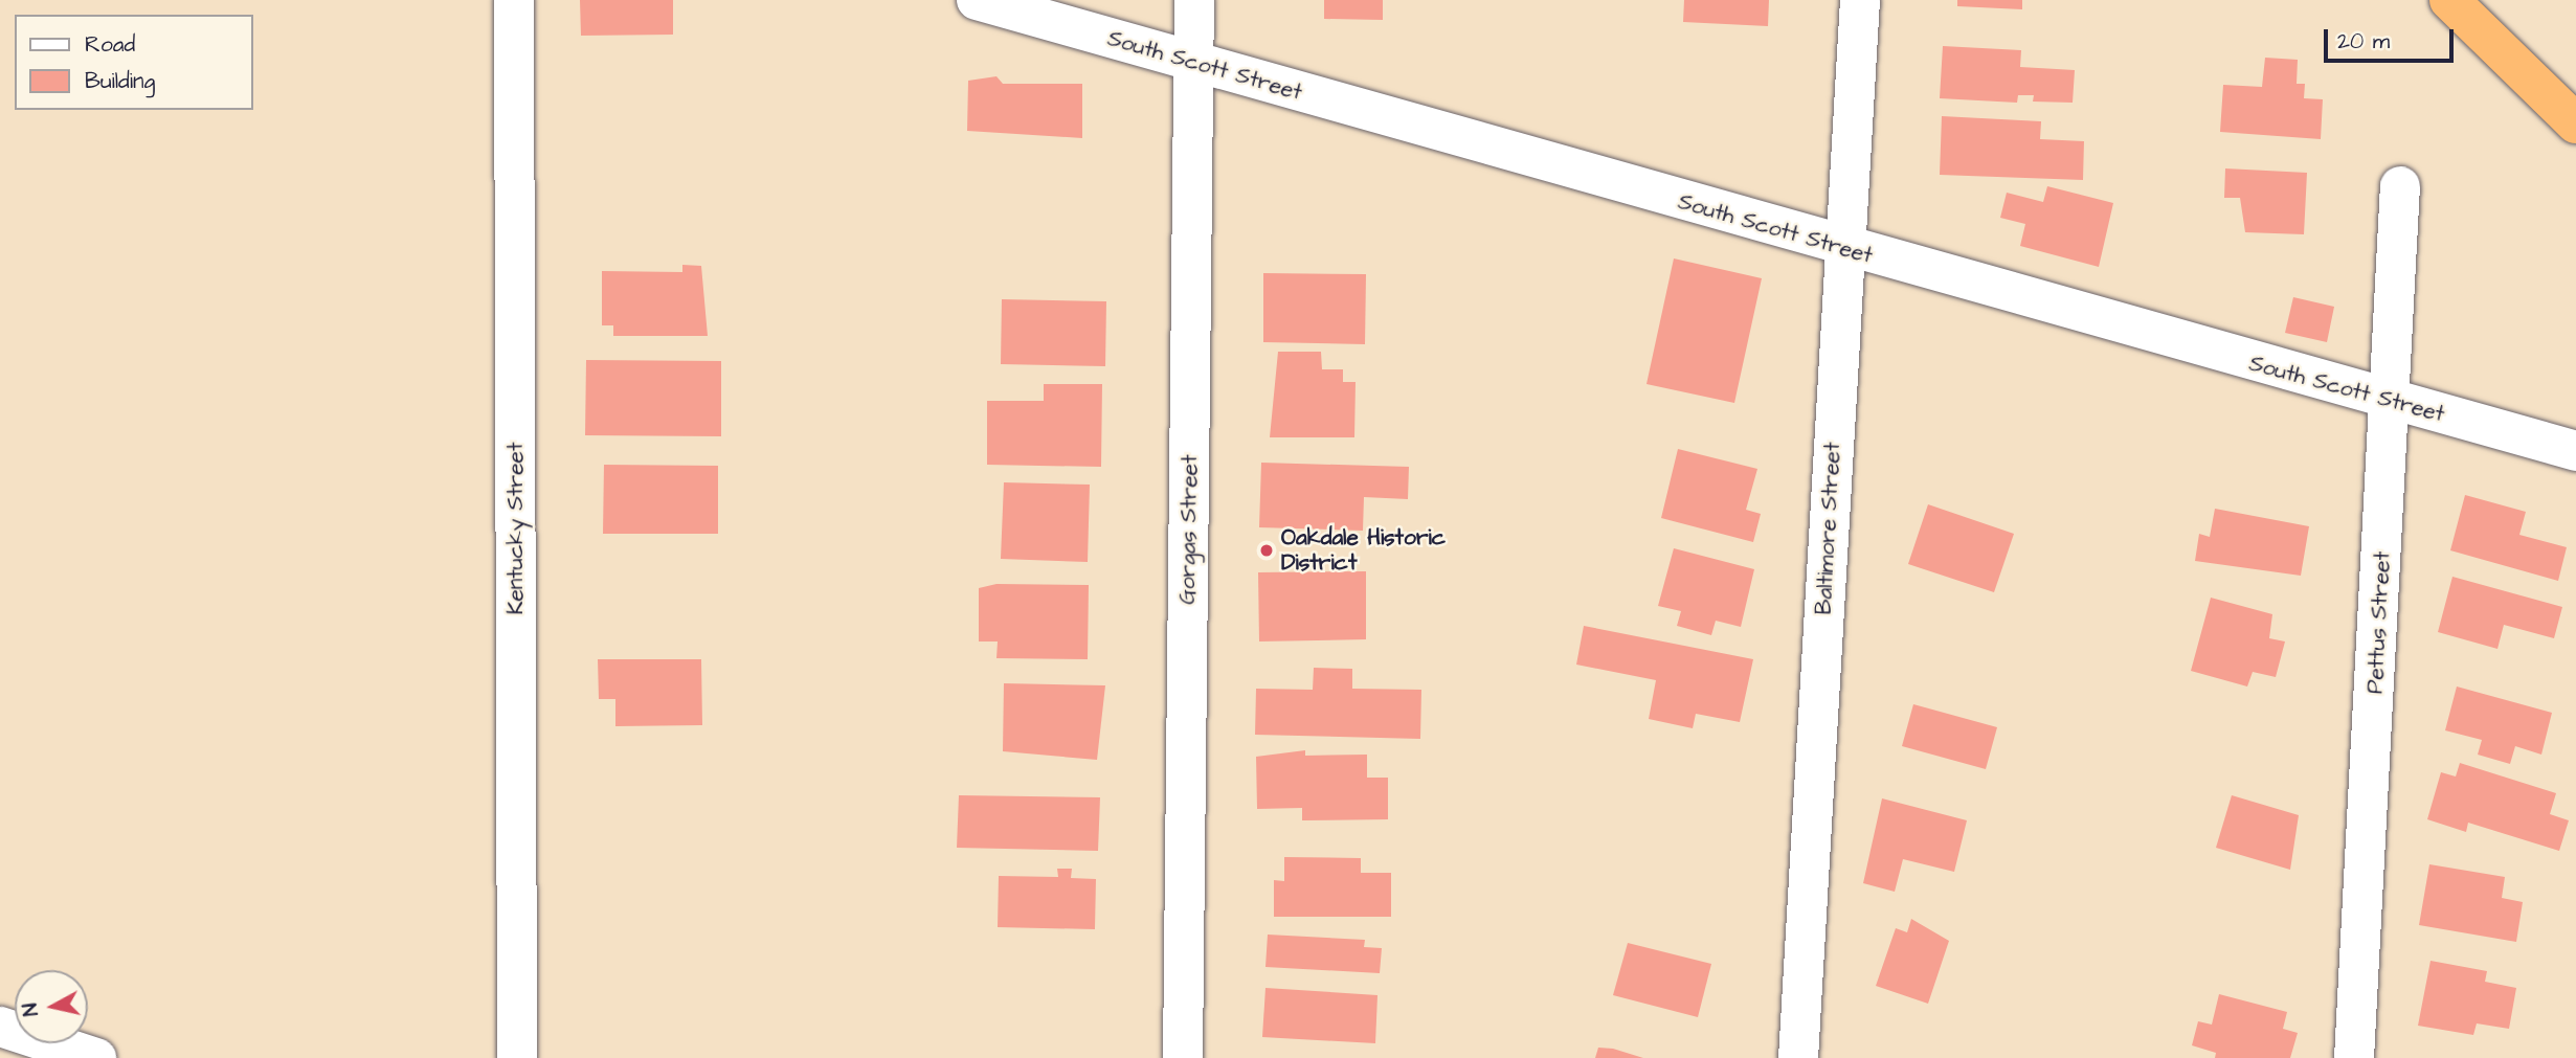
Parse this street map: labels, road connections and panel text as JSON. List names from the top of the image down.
{
  "streets": {
    "street": [
      "South Scott Street",
      "Kentucky Street",
      "Baltimore Street",
      "Gorgas Street",
      "Pettus Street"
    ]
  },
  "crossings": [
    ["South Scott Street", "Baltimore Street"],
    ["South Scott Street", "Gorgas Street"],
    ["South Scott Street", "Pettus Street"]
  ],
  "places": ["Oakdale Historic District"],
  "legend": ["Road", "Building"],
  "scale_bar": "20 m",
  "north": "left"
}
